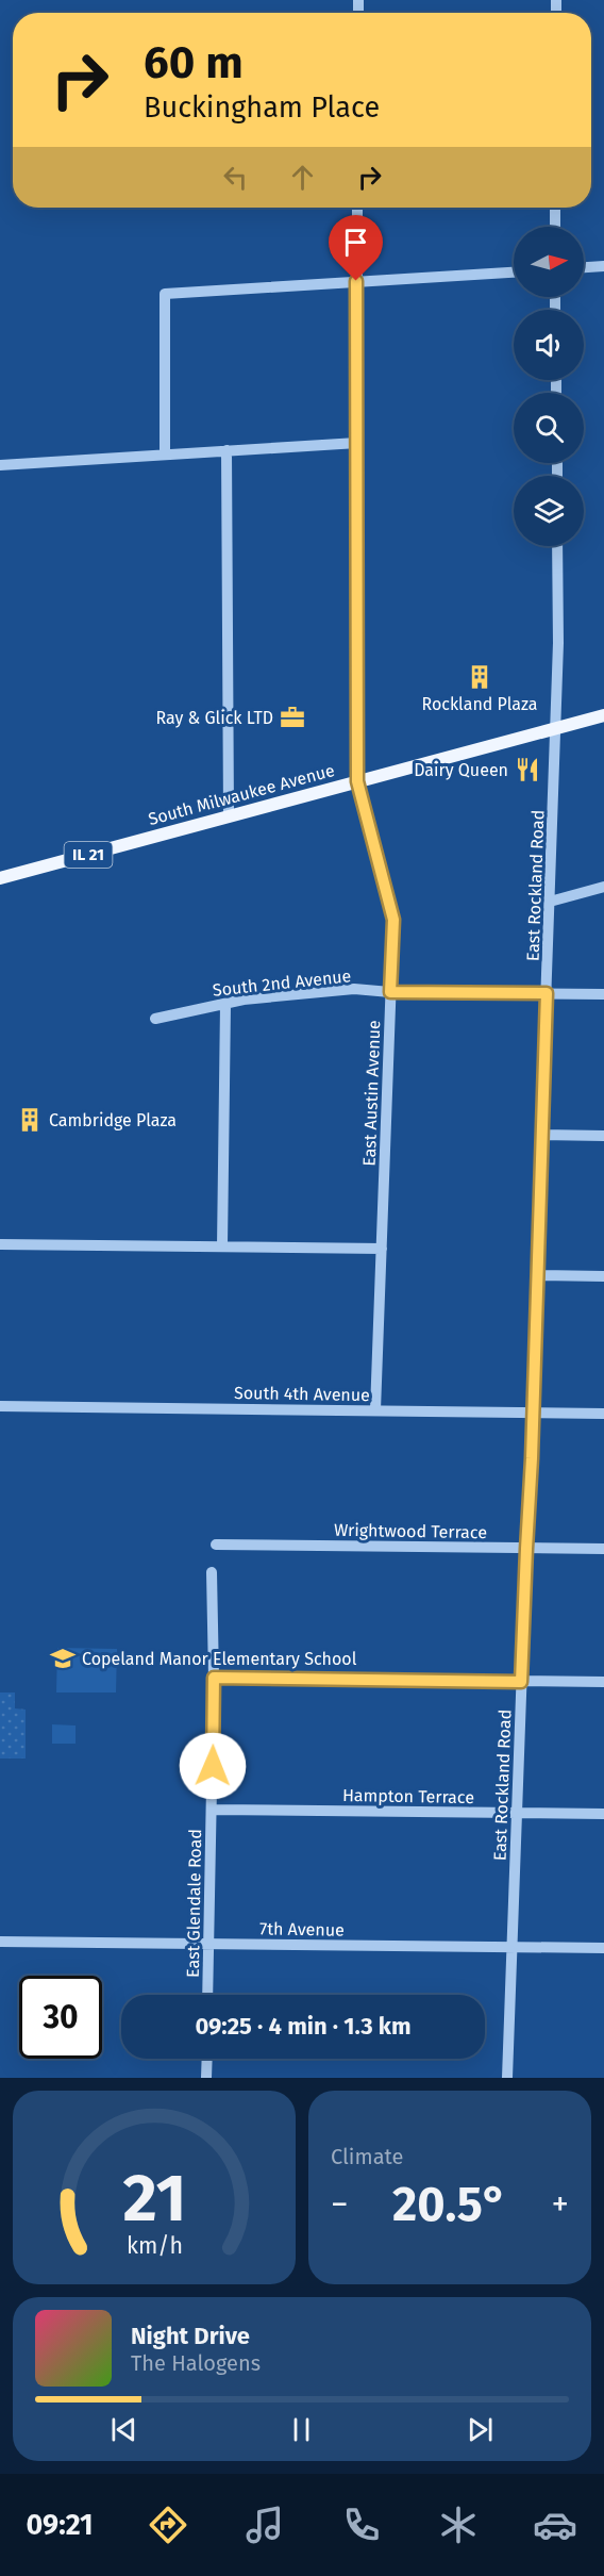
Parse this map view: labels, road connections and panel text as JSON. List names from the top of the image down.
{
  "streets": {
    "main road": ["South Milwaukee Avenue", "IL 21"],
    "street": [
      "East Rockland Road",
      "South 2nd Avenue",
      "East Austin Avenue",
      "South 4th Avenue",
      "Wrightwood Terrace",
      "Hampton Terrace",
      "East Glendale Road",
      "7th Avenue"
    ]
  },
  "crossings": [
    ["South Milwaukee Avenue", "East Rockland Road"],
    ["South Milwaukee Avenue", "East Austin Avenue"],
    ["East Rockland Road", "South 2nd Avenue"],
    ["East Rockland Road", "South 4th Avenue"],
    ["East Rockland Road", "Wrightwood Terrace"],
    ["East Rockland Road", "Hampton Terrace"],
    ["East Rockland Road", "7th Avenue"],
    ["South 2nd Avenue", "East Austin Avenue"],
    ["East Austin Avenue", "South 4th Avenue"],
    ["Hampton Terrace", "East Glendale Road"],
    ["East Glendale Road", "7th Avenue"]
  ],
  "places": {
    "building": ["Rockland Plaza", "Cambridge Plaza"],
    "office": ["Ray & Glick LTD"],
    "restaurant": ["Dairy Queen"],
    "school or university": ["Copeland Manor Elementary School"]
  },
  "north": "right",
  "page": {
    "turn": ["60 m", "Buckingham Place"],
    "limit": "30",
    "trip": "09:25 · 4 min · 1.3 km",
    "tile": "Climate",
    "heat": ["−", "20.5°", "+"],
    "song": ["Night Drive", "The Halogens"],
    "tabs": "09:21",
    "gauge": ["21", "km/h"]
  }
}
